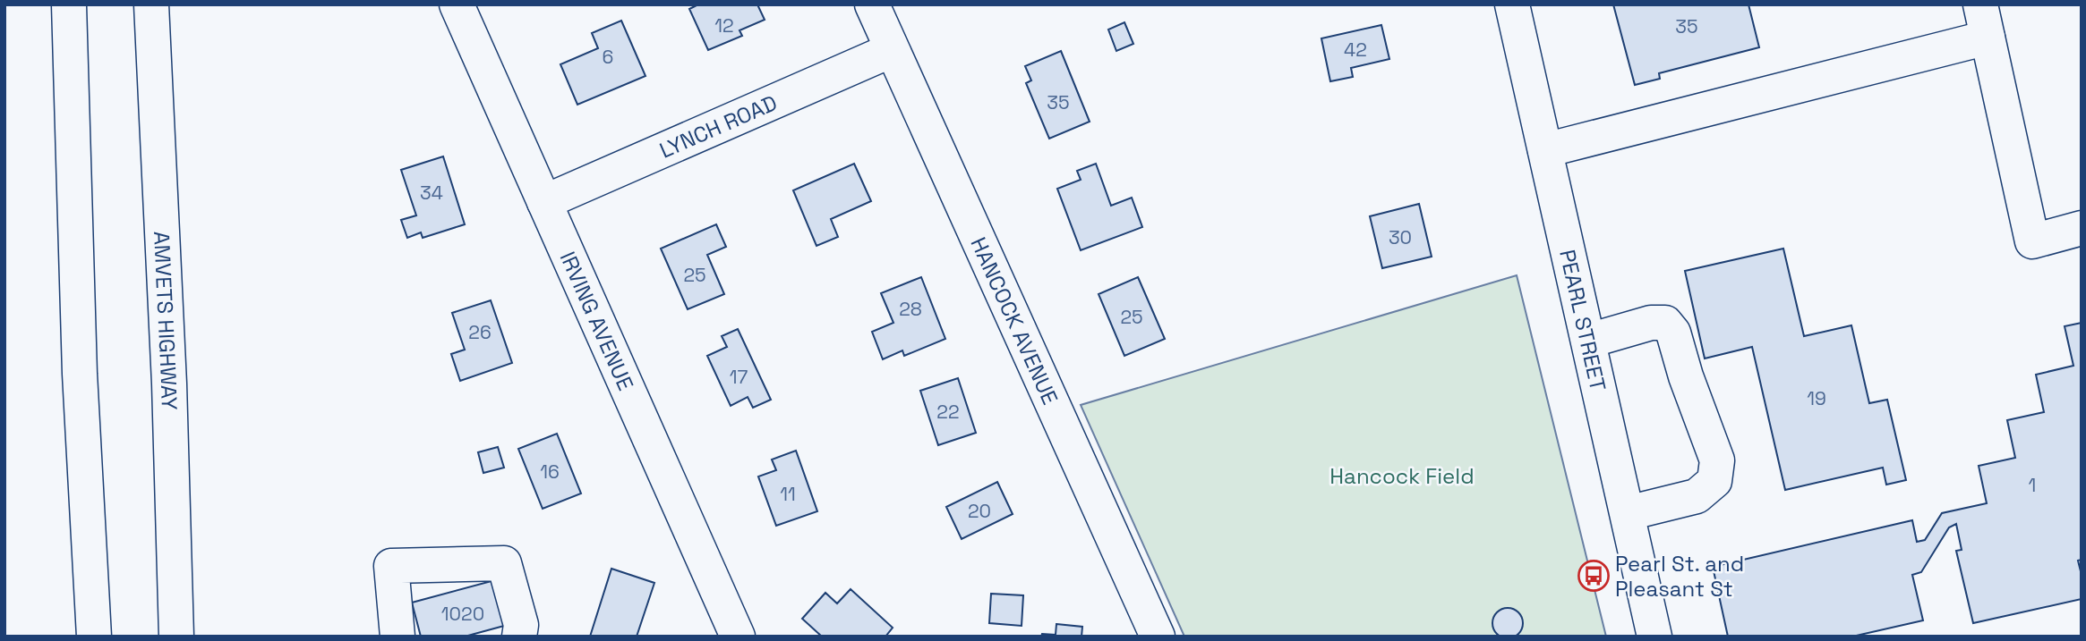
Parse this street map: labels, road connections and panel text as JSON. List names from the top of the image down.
{
  "streets": {
    "main road": [
      "LYNCH ROAD",
      "AMVETS HIGHWAY",
      "PEARL STREET",
      "IRVING AVENUE",
      "HANCOCK AVENUE"
    ]
  },
  "crossings": [
    ["LYNCH ROAD", "IRVING AVENUE"],
    ["LYNCH ROAD", "HANCOCK AVENUE"]
  ],
  "parks": ["Hancock Field"],
  "places": {
    "bus stop": ["Pearl St. and Pleasant St"]
  },
  "house_numbers": [
    "12",
    "35",
    "42",
    "6",
    "35",
    "34",
    "30",
    "25",
    "28",
    "25",
    "26",
    "17",
    "19",
    "22",
    "16",
    "1",
    "11",
    "20",
    "1020"
  ]
}
